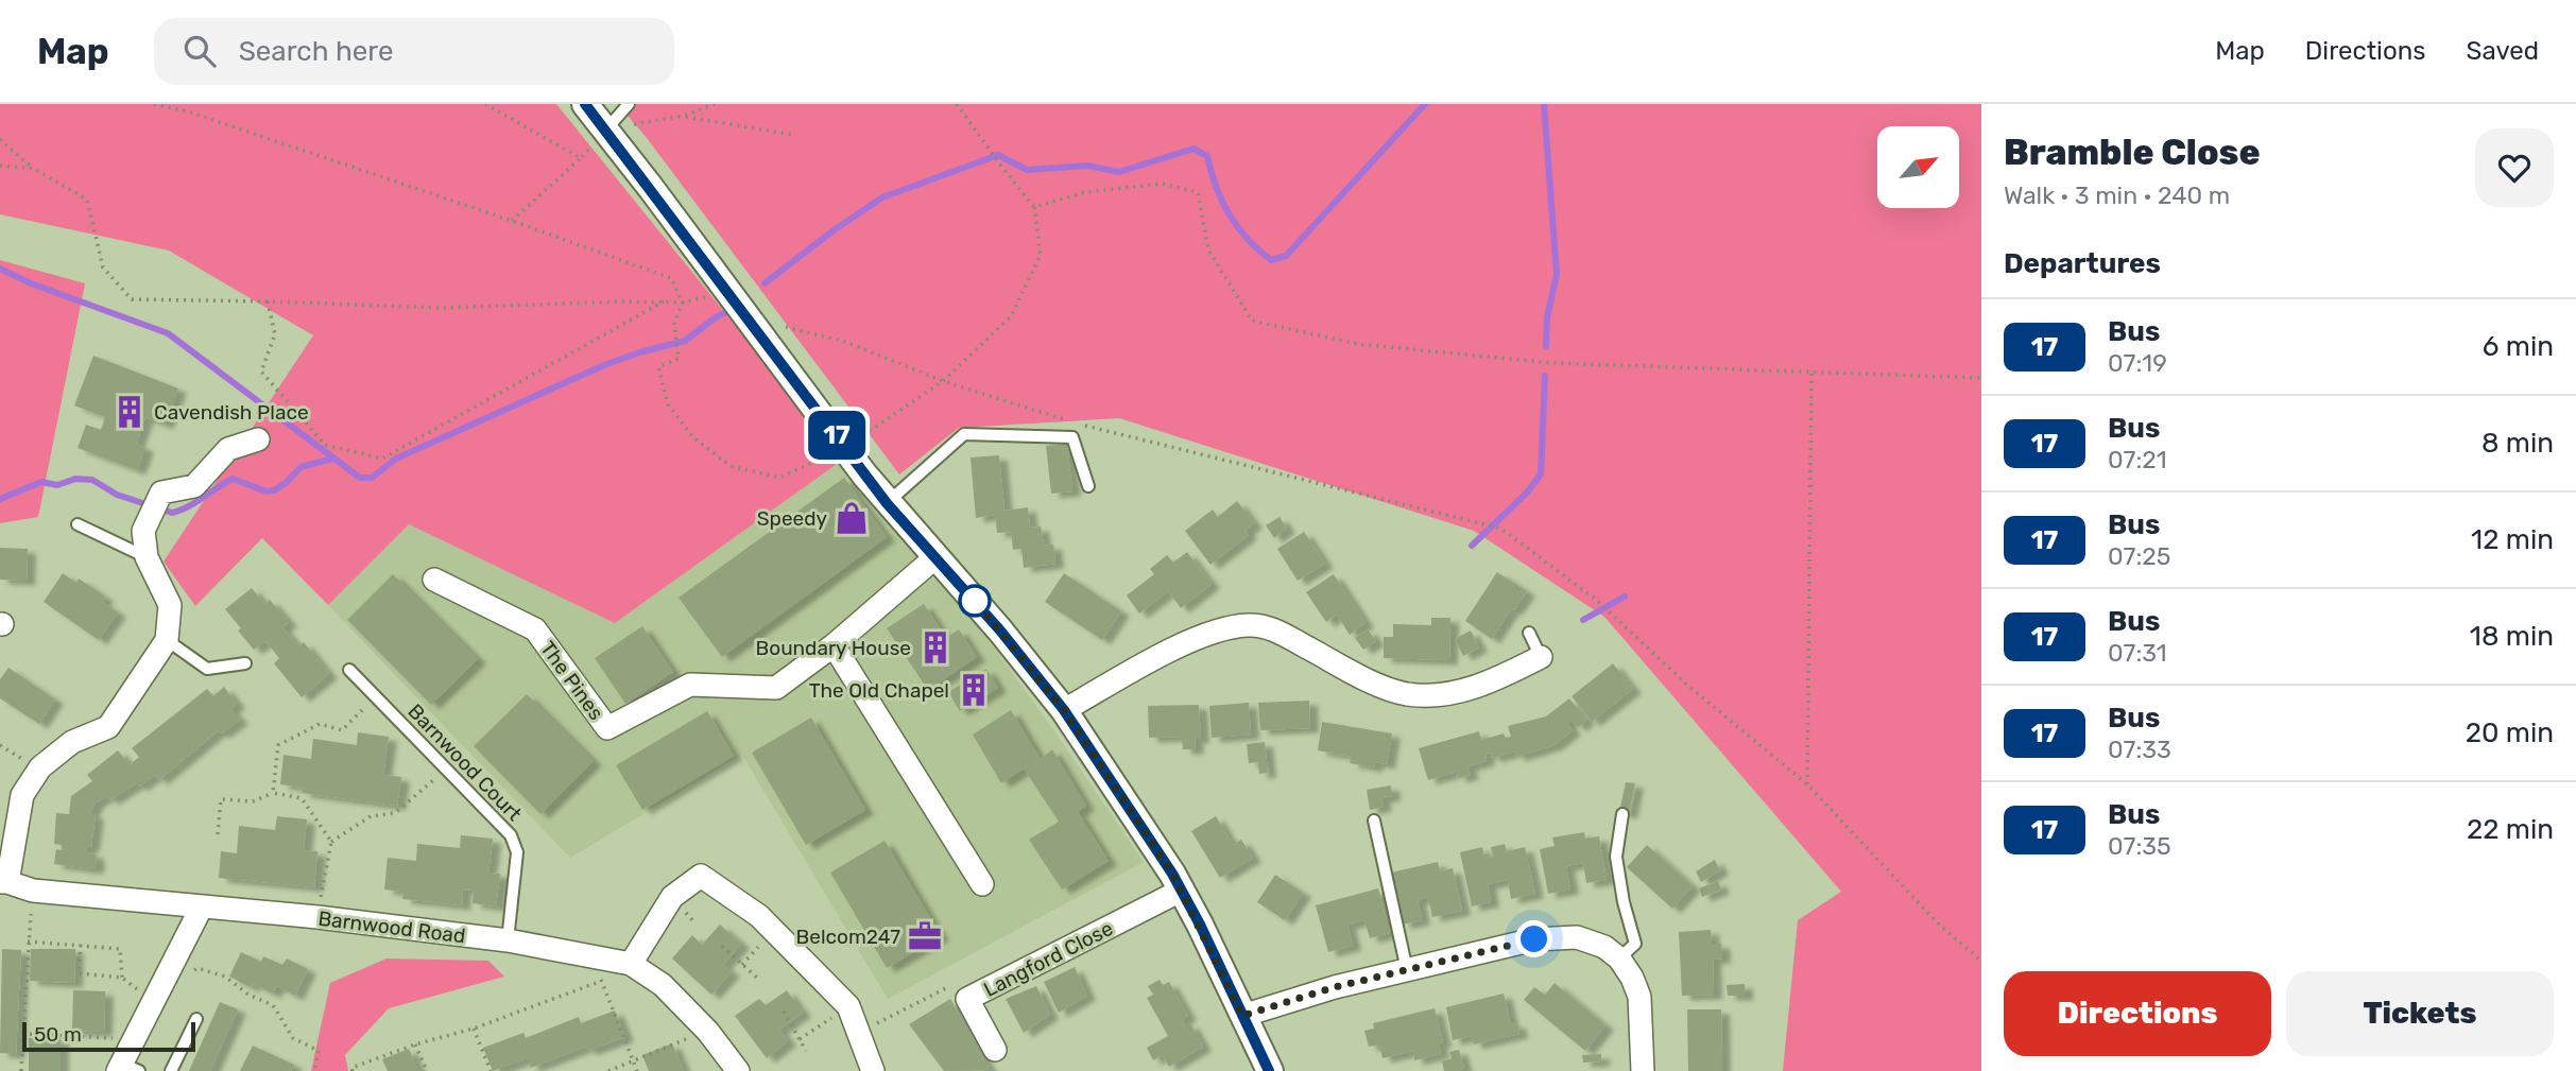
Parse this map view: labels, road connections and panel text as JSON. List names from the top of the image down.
{
  "streets": {
    "street": ["The Pines", "Barnwood Road", "Langford Close"],
    "lane": ["Barnwood Court"]
  },
  "crossings": [
    ["Barnwood Court", "Barnwood Road"]
  ],
  "places": {
    "building": ["Cavendish Place", "Boundary House", "The Old Chapel"],
    "shop": ["Speedy"],
    "office": ["Belcom247"]
  },
  "lines": ["bus line 17"],
  "scale_bar": "50 m",
  "north": "top right",
  "page": {
    "header": "Map",
    "search": "Search here",
    "nav": ["Map", "Directions", "Saved"],
    "on_map": "17",
    "heading": [
      ["Bramble Close", "Walk · 3 min · 240 m"],
      "Departures"
    ],
    "list": [
      {
        "mark": "17",
        "name": "Bus",
        "note": "07:19",
        "value": "6 min"
      },
      {
        "mark": "17",
        "name": "Bus",
        "note": "07:21",
        "value": "8 min"
      },
      {
        "mark": "17",
        "name": "Bus",
        "note": "07:25",
        "value": "12 min"
      },
      {
        "mark": "17",
        "name": "Bus",
        "note": "07:31",
        "value": "18 min"
      },
      {
        "mark": "17",
        "name": "Bus",
        "note": "07:33",
        "value": "20 min"
      },
      {
        "mark": "17",
        "name": "Bus",
        "note": "07:35",
        "value": "22 min"
      }
    ],
    "buttons": ["Directions", "Tickets"],
    "scale": "50 m"
  }
}
